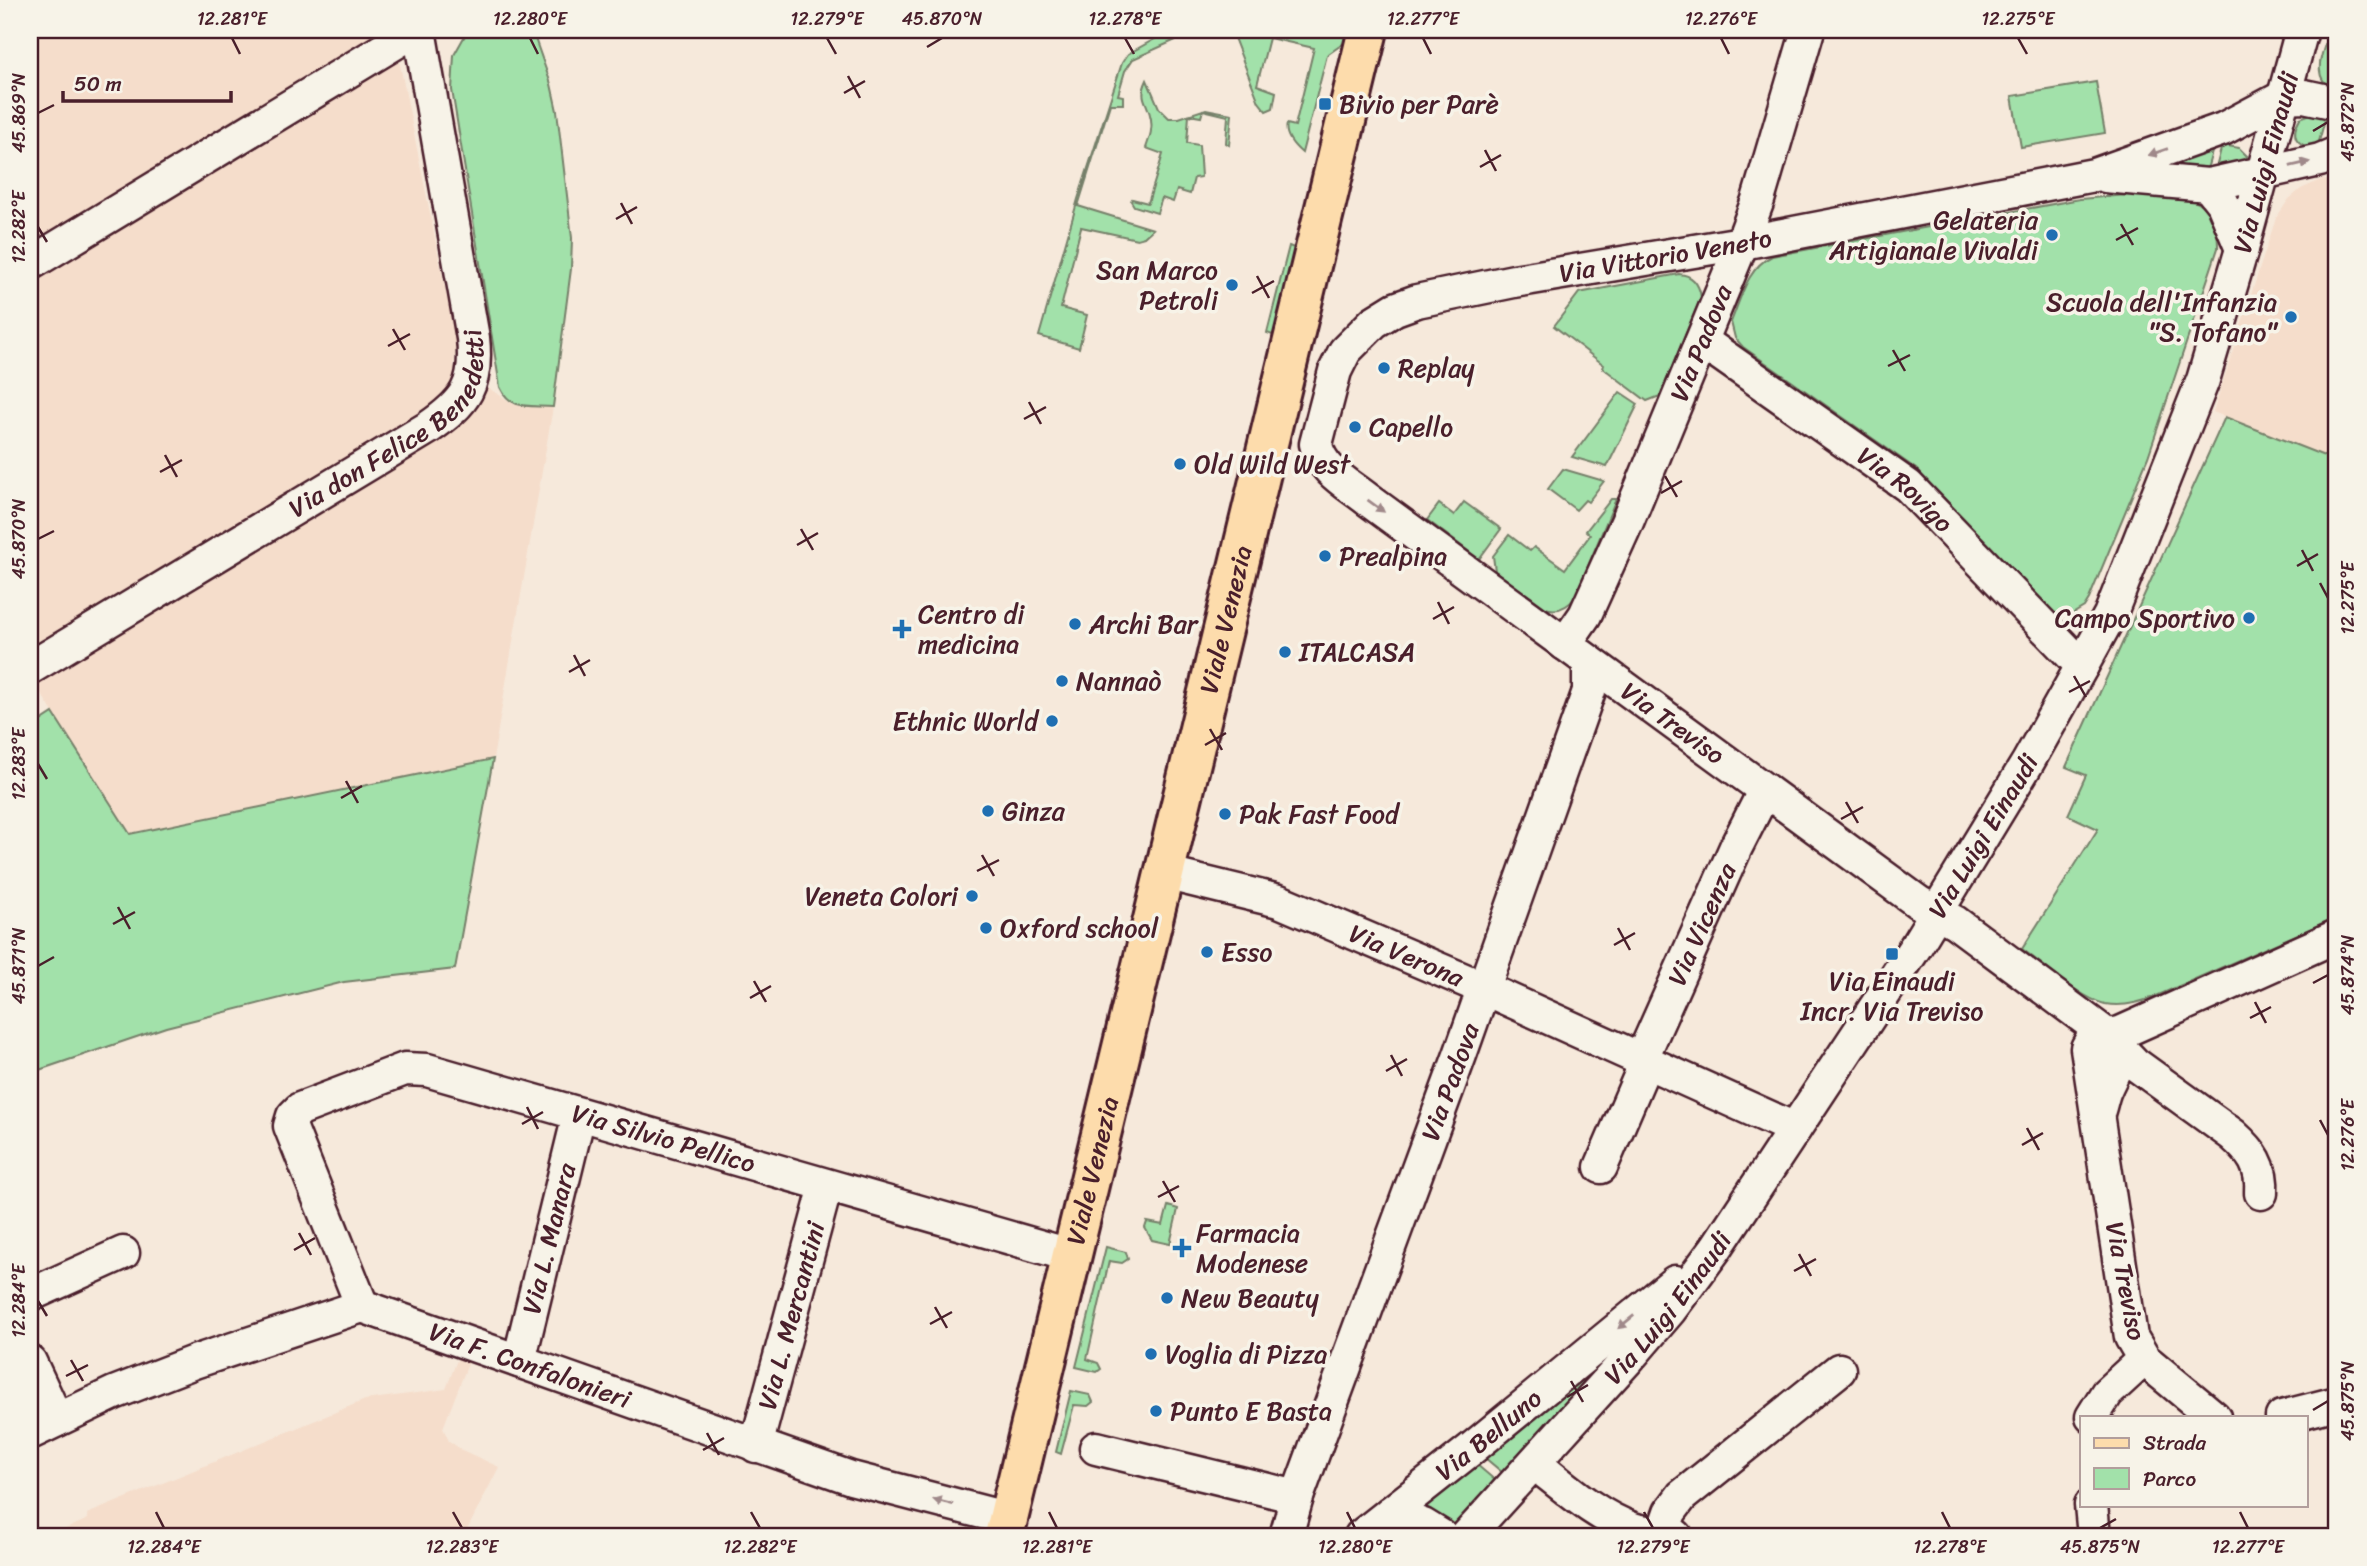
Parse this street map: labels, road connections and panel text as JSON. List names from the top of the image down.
{
  "streets": {
    "main road": ["Viale Venezia"],
    "street": [
      "Via Luigi Einaudi",
      "Via Vittorio Veneto",
      "Via Padova",
      "Via don Felice Benedetti",
      "Via Rovigo",
      "Via Treviso",
      "Via Vicenza",
      "Via Verona",
      "Via Silvio Pellico",
      "Via L. Manara",
      "Via L. Mercantini",
      "Via F. Confalonieri",
      "Via Belluno"
    ]
  },
  "crossings": [
    ["Via Luigi Einaudi", "Via Vittorio Veneto"],
    ["Via Luigi Einaudi", "Via Rovigo"],
    ["Via Luigi Einaudi", "Via Treviso"],
    ["Via Luigi Einaudi", "Via Verona"],
    ["Via Luigi Einaudi", "Via Belluno"],
    ["Via Vittorio Veneto", "Via Padova"],
    ["Via Vittorio Veneto", "Via Treviso"],
    ["Via Padova", "Via Rovigo"],
    ["Via Padova", "Via Treviso"],
    ["Via Padova", "Via Verona"],
    ["Viale Venezia", "Via Verona"],
    ["Viale Venezia", "Via Silvio Pellico"],
    ["Viale Venezia", "Via F. Confalonieri"],
    ["Via Treviso", "Via Vicenza"],
    ["Via Vicenza", "Via Verona"],
    ["Via Silvio Pellico", "Via L. Manara"],
    ["Via Silvio Pellico", "Via L. Mercantini"],
    ["Via Silvio Pellico", "Via F. Confalonieri"],
    ["Via L. Manara", "Via F. Confalonieri"],
    ["Via L. Mercantini", "Via F. Confalonieri"]
  ],
  "one_way": ["Via F. Confalonieri"],
  "places": {
    "transit": ["Bivio per Parè", "Via Einaudi Incr. Via Treviso"],
    "other": [
      "Gelateria Artigianale Vivaldi",
      "San Marco Petroli",
      "Scuola dell'Infanzia \"S. Tofano\"",
      "Replay",
      "Capello",
      "Old Wild West",
      "Prealpina",
      "Campo Sportivo",
      "Archi Bar",
      "ITALCASA",
      "Nannaò",
      "Ethnic World",
      "Ginza",
      "Pak Fast Food",
      "Veneta Colori",
      "Oxford school",
      "Esso",
      "New Beauty",
      "Voglia di Pizza",
      "Punto E Basta"
    ],
    "health": ["Centro di medicina", "Farmacia Modenese"]
  },
  "legend": ["Strada", "Parco"],
  "scale_bar": "50 m",
  "coordinates": [
    "12.281°E",
    "12.280°E",
    "12.279°E",
    "45.870°N",
    "12.278°E",
    "12.277°E",
    "12.276°E",
    "12.275°E",
    "45.869°N",
    "45.872°N",
    "12.282°E",
    "12.283°E",
    "45.871°N",
    "45.874°N",
    "12.284°E",
    "45.875°N"
  ]
}
